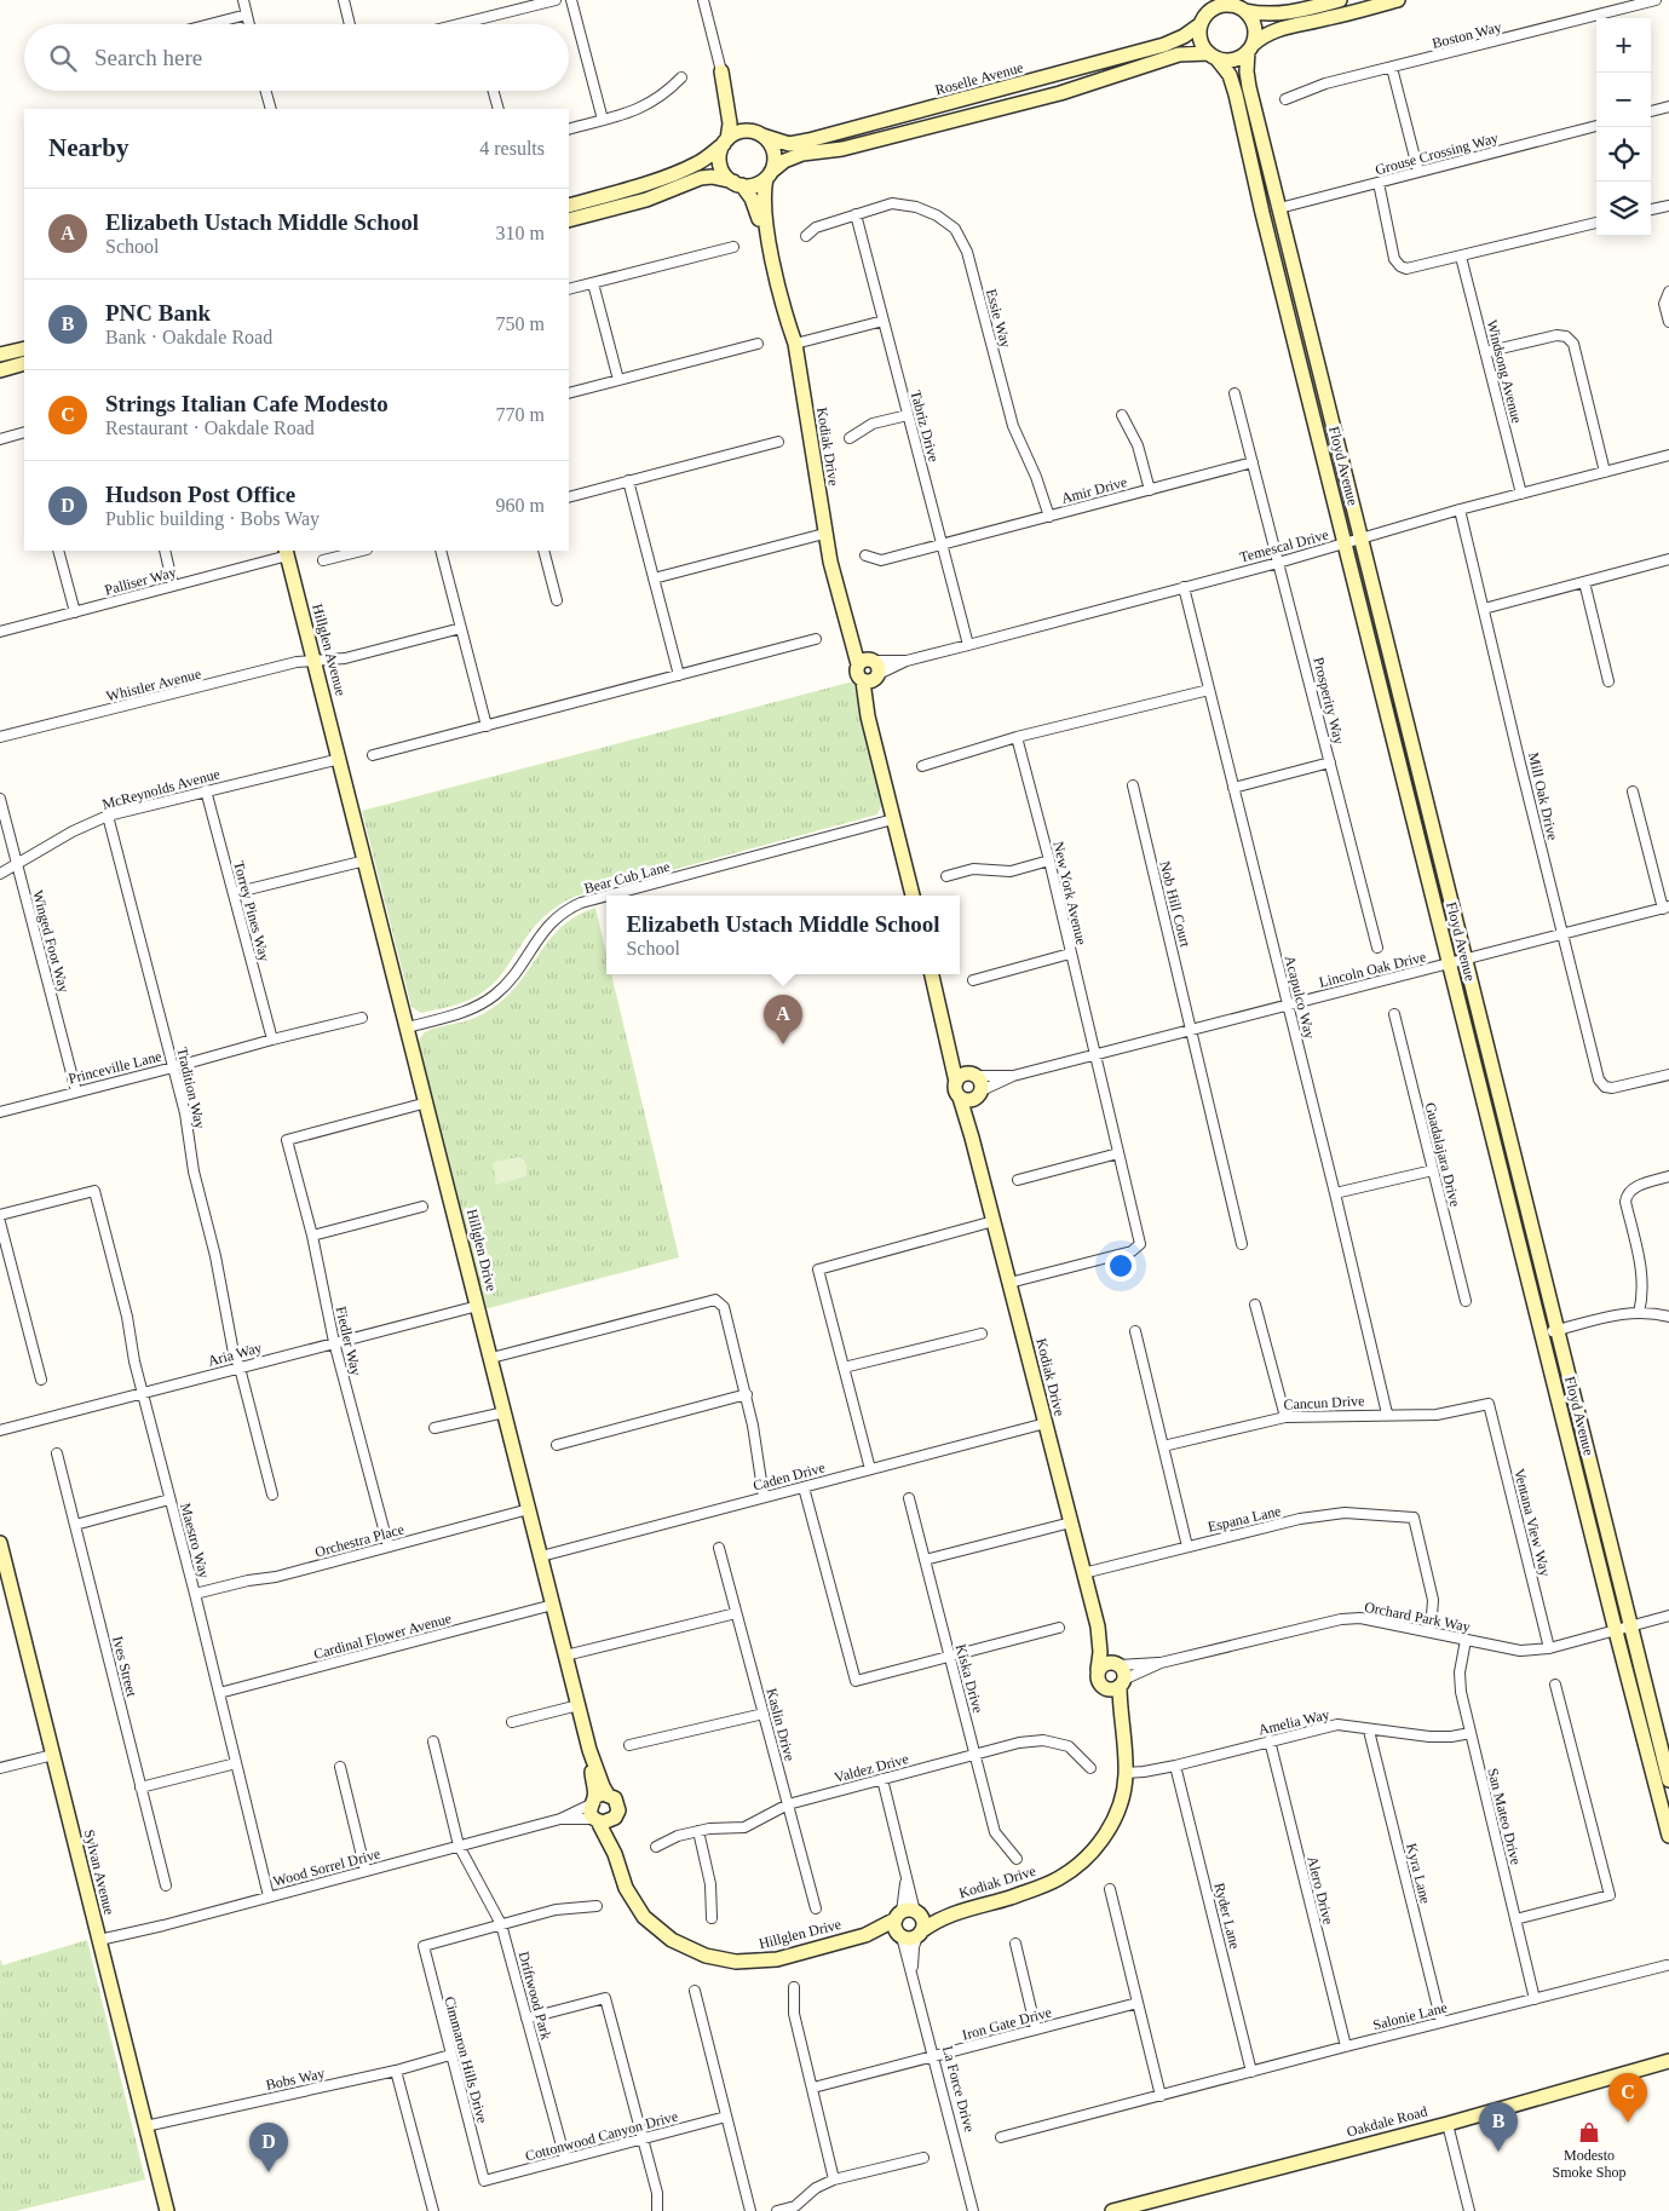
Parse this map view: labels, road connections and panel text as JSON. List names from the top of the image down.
{
  "streets": {
    "street": [
      "Boston Way",
      "Roselle Avenue",
      "Grouse Crossing Way",
      "Essie Way",
      "Windsong Avenue",
      "Tabriz Drive",
      "Kodiak Drive",
      "Floyd Avenue",
      "Amir Drive",
      "Temescal Drive",
      "Palliser Way",
      "Hillglen Avenue",
      "Whistler Avenue",
      "Prosperity Way",
      "McReynolds Avenue",
      "Mill Oak Drive",
      "Bear Cub Lane",
      "New York Avenue",
      "Nob Hill Court",
      "Torrey Pines Way",
      "Winged Foot Way",
      "Lincoln Oak Drive",
      "Acapulco Way",
      "Princeville Lane",
      "Tradition Way",
      "Guadalajara Drive",
      "Hillglen Drive",
      "Fiedler Way",
      "Aria Way",
      "Cancun Drive",
      "Caden Drive",
      "Espana Lane",
      "Ventana View Way",
      "Maestro Way",
      "Orchestra Place",
      "Orchard Park Way",
      "Cardinal Flower Avenue",
      "Ives Street",
      "Kiska Drive",
      "Amelia Way",
      "Kaslin Drive",
      "Valdez Drive",
      "San Mateo Drive",
      "Wood Sorrel Drive",
      "Sylvan Avenue",
      "Kyra Lane",
      "Alero Drive",
      "Ryder Lane",
      "Driftwood Park",
      "Salonie Lane",
      "Iron Gate Drive",
      "Cimmaron Hills Drive",
      "Bobs Way",
      "La Force Drive",
      "Oakdale Road",
      "Cottonwood Canyon Drive"
    ]
  },
  "crossings": [
    ["Roselle Avenue", "Kodiak Drive"],
    ["Roselle Avenue", "Floyd Avenue"],
    ["Grouse Crossing Way", "Floyd Avenue"],
    ["Essie Way", "Tabriz Drive"],
    ["Essie Way", "Amir Drive"],
    ["Windsong Avenue", "Temescal Drive"],
    ["Tabriz Drive", "Amir Drive"],
    ["Tabriz Drive", "Temescal Drive"],
    ["Kodiak Drive", "Temescal Drive"],
    ["Kodiak Drive", "Bear Cub Lane"],
    ["Kodiak Drive", "New York Avenue"],
    ["Kodiak Drive", "Lincoln Oak Drive"],
    ["Kodiak Drive", "Hillglen Drive"],
    ["Kodiak Drive", "Caden Drive"],
    ["Kodiak Drive", "Espana Lane"],
    ["Kodiak Drive", "Orchard Park Way"],
    ["Kodiak Drive", "Amelia Way"],
    ["Kodiak Drive", "La Force Drive"],
    ["Floyd Avenue", "Temescal Drive"],
    ["Floyd Avenue", "Lincoln Oak Drive"],
    ["Floyd Avenue", "Orchard Park Way"],
    ["Amir Drive", "Prosperity Way"],
    ["Temescal Drive", "Prosperity Way"],
    ["Temescal Drive", "Mill Oak Drive"],
    ["Temescal Drive", "Acapulco Way"],
    ["Palliser Way", "Hillglen Avenue"],
    ["Hillglen Avenue", "Whistler Avenue"],
    ["Hillglen Avenue", "McReynolds Avenue"],
    ["Hillglen Avenue", "Hillglen Drive"],
    ["McReynolds Avenue", "Torrey Pines Way"],
    ["McReynolds Avenue", "Winged Foot Way"],
    ["McReynolds Avenue", "Tradition Way"],
    ["McReynolds Avenue", "Hillglen Drive"],
    ["Mill Oak Drive", "Lincoln Oak Drive"],
    ["Bear Cub Lane", "Hillglen Drive"],
    ["New York Avenue", "Lincoln Oak Drive"],
    ["Nob Hill Court", "Lincoln Oak Drive"],
    ["Torrey Pines Way", "Princeville Lane"],
    ["Winged Foot Way", "Princeville Lane"],
    ["Lincoln Oak Drive", "Acapulco Way"],
    ["Acapulco Way", "Cancun Drive"],
    ["Princeville Lane", "Tradition Way"],
    ["Tradition Way", "Aria Way"],
    ["Hillglen Drive", "Fiedler Way"],
    ["Hillglen Drive", "Aria Way"],
    ["Hillglen Drive", "Caden Drive"],
    ["Hillglen Drive", "Orchestra Place"],
    ["Hillglen Drive", "Cardinal Flower Avenue"],
    ["Hillglen Drive", "Wood Sorrel Drive"],
    ["Hillglen Drive", "La Force Drive"],
    ["Fiedler Way", "Aria Way"],
    ["Fiedler Way", "Orchestra Place"],
    ["Aria Way", "Maestro Way"],
    ["Cancun Drive", "Ventana View Way"],
    ["Espana Lane", "Orchard Park Way"],
    ["Ventana View Way", "Orchard Park Way"],
    ["Maestro Way", "Orchestra Place"],
    ["Maestro Way", "Cardinal Flower Avenue"],
    ["Maestro Way", "Wood Sorrel Drive"],
    ["Orchard Park Way", "San Mateo Drive"],
    ["Kiska Drive", "Valdez Drive"],
    ["Amelia Way", "San Mateo Drive"],
    ["Amelia Way", "Kyra Lane"],
    ["Amelia Way", "Alero Drive"],
    ["Amelia Way", "Ryder Lane"],
    ["Kaslin Drive", "Valdez Drive"],
    ["Valdez Drive", "La Force Drive"],
    ["San Mateo Drive", "Salonie Lane"],
    ["Wood Sorrel Drive", "Sylvan Avenue"],
    ["Wood Sorrel Drive", "Driftwood Park"],
    ["Sylvan Avenue", "Bobs Way"],
    ["Kyra Lane", "Salonie Lane"],
    ["Alero Drive", "Salonie Lane"],
    ["Ryder Lane", "Salonie Lane"],
    ["Driftwood Park", "Cimmaron Hills Drive"],
    ["Driftwood Park", "Cottonwood Canyon Drive"],
    ["Iron Gate Drive", "La Force Drive"],
    ["Cimmaron Hills Drive", "Bobs Way"],
    ["Cimmaron Hills Drive", "Cottonwood Canyon Drive"]
  ],
  "places": {
    "shop": ["Modesto Smoke Shop"]
  },
  "page": {
    "map_buttons": ["+", "−"],
    "search": "Search here",
    "heading": ["Nearby", "4 results"],
    "list": [
      {
        "mark": "A",
        "name": "Elizabeth Ustach Middle School",
        "note": "School",
        "value": "310 m"
      },
      {
        "mark": "B",
        "name": "PNC Bank",
        "note": "Bank · Oakdale Road",
        "value": "750 m"
      },
      {
        "mark": "C",
        "name": "Strings Italian Cafe Modesto",
        "note": "Restaurant · Oakdale Road",
        "value": "770 m"
      },
      {
        "mark": "D",
        "name": "Hudson Post Office",
        "note": "Public building · Bobs Way",
        "value": "960 m"
      }
    ],
    "popup": ["Elizabeth Ustach Middle School", "School"],
    "pins": [
      "A",
      "C",
      "B",
      "D"
    ]
  }
}
